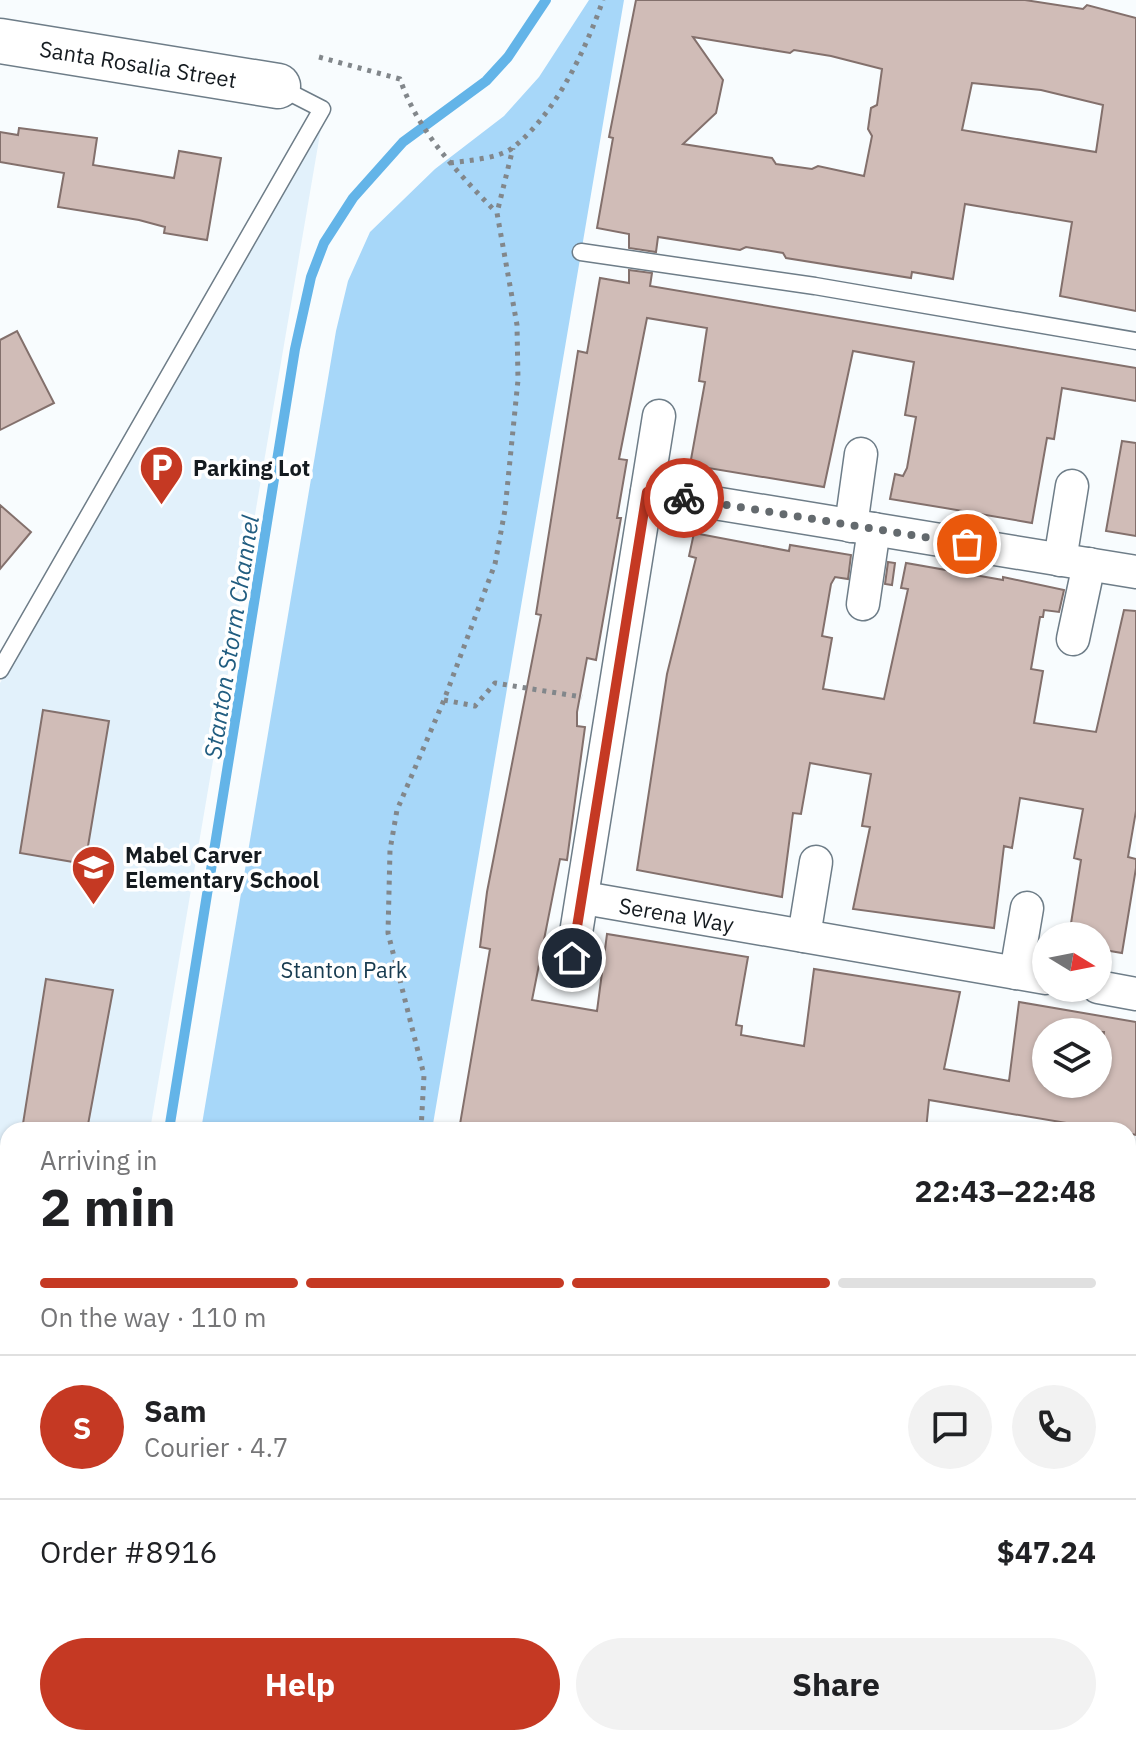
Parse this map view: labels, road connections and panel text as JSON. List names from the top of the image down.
{
  "streets": {
    "street": ["Santa Rosalia Street", "Serena Way"]
  },
  "water": ["Stanton Storm Channel"],
  "parks": ["Stanton Park"],
  "places": {
    "parking": ["Parking Lot"],
    "school or university": ["Mabel Carver Elementary School"]
  },
  "north": "right",
  "page": {
    "heading": ["2 min", "Arriving in", "22:43–22:48"],
    "panel": [
      "Sam",
      "Courier · 4.7",
      "Order #8916",
      "$47.24"
    ],
    "bar": "On the way · 110 m",
    "round": "S",
    "buttons": ["Help", "Share"]
  }
}
